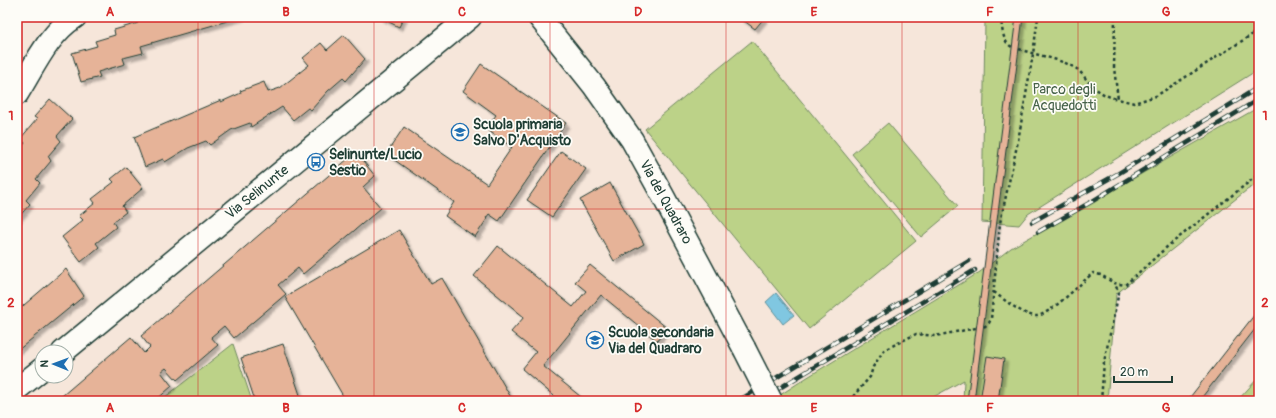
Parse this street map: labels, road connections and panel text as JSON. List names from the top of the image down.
{
  "streets": {
    "street": ["Via Selinunte", "Via del Quadraro"]
  },
  "parks": ["Parco degli Acquedotti"],
  "places": {
    "school or university": ["Scuola primaria Salvo D'Acquisto", "Scuola secondaria Via del Quadraro"],
    "bus stop": ["Selinunte/Lucio Sestio"]
  },
  "scale_bar": "20 m",
  "north": "left",
  "grid": {
    "columns": [
      "A",
      "B",
      "C",
      "D",
      "E",
      "F",
      "G"
    ],
    "rows": ["1", "2"]
  }
}
